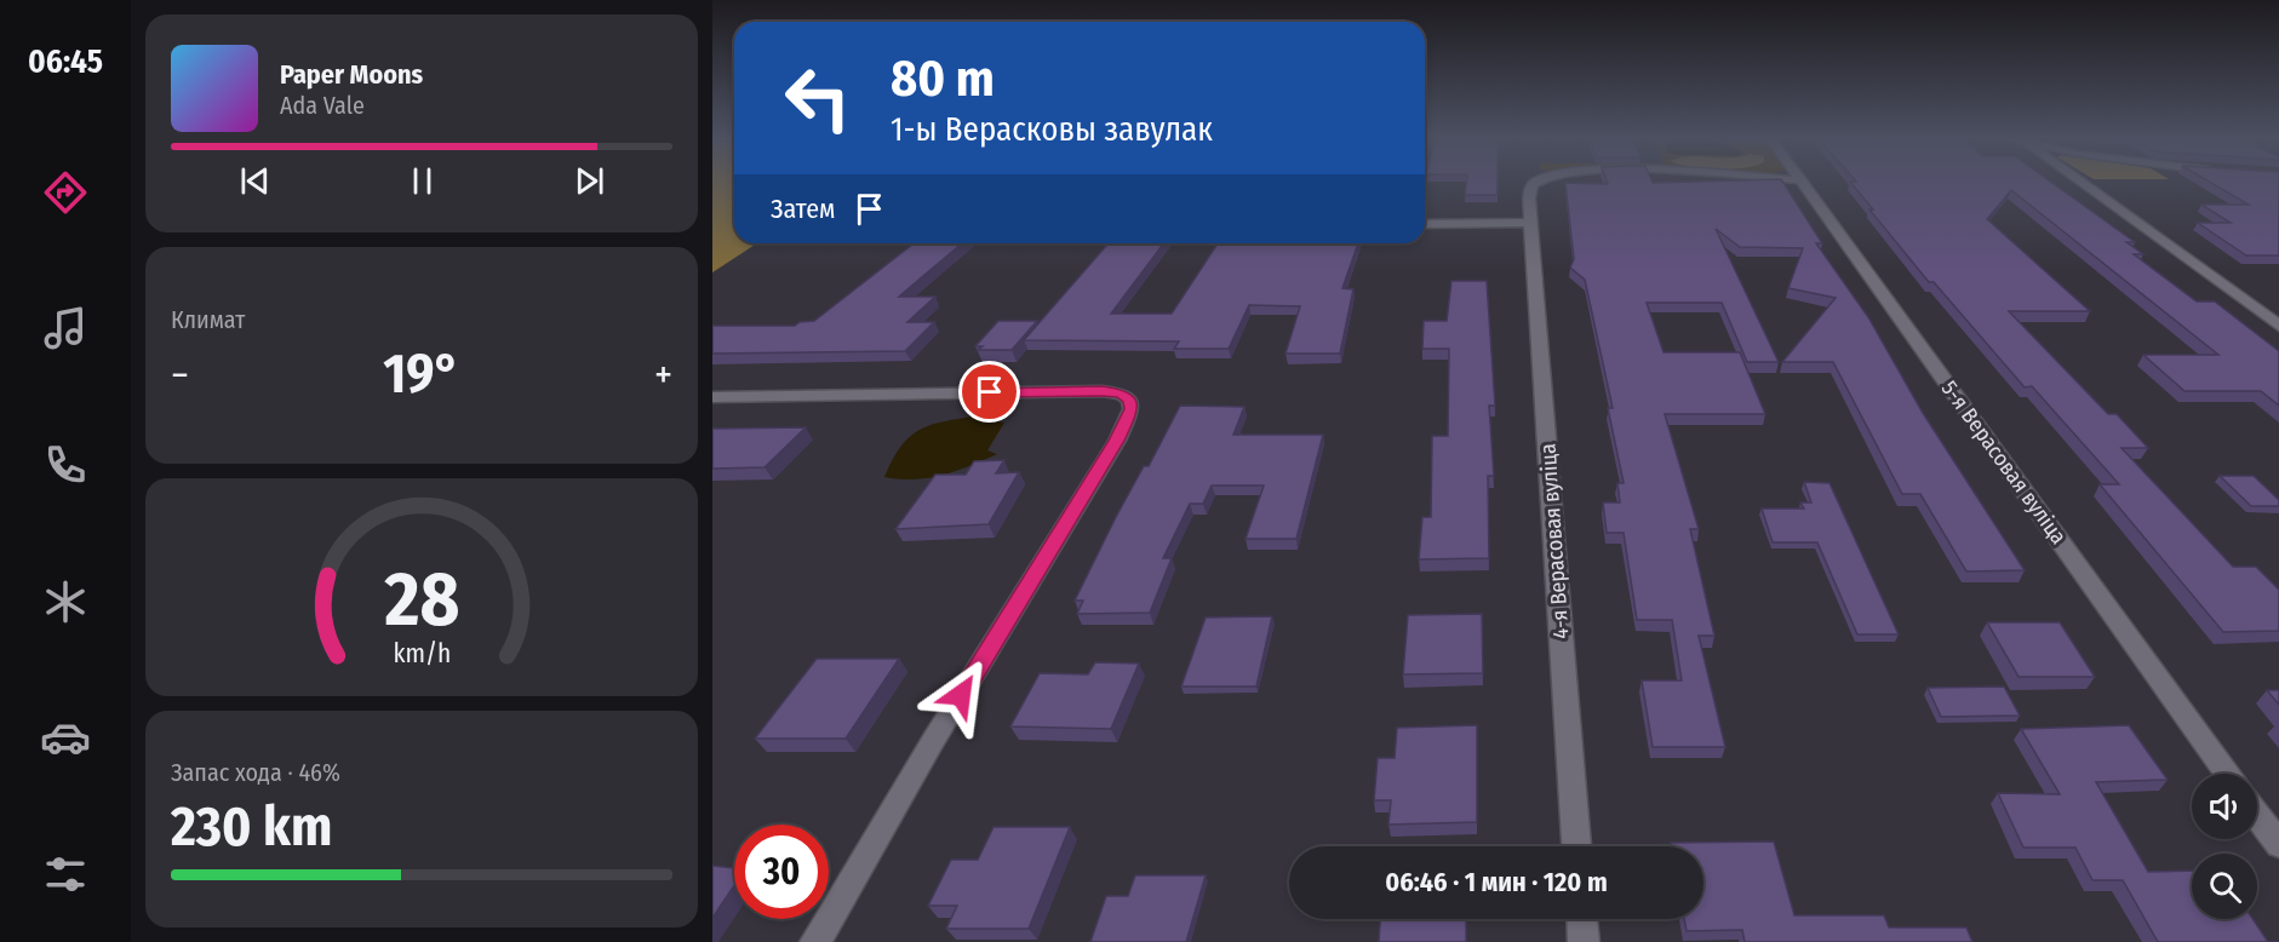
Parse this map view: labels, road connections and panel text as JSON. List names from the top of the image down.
{
  "streets": {
    "street": ["5-я Верасовая вуліца", "4-я Верасовая вуліца"]
  },
  "page": {
    "tabs": "06:45",
    "turn": ["80 m", "1-ы Верасковы завулак"],
    "song": ["Paper Moons", "Ada Vale"],
    "then": "Затем",
    "tile": [
      "Климат",
      ["Запас хода · 46%", "230 km"]
    ],
    "heat": ["−", "19°", "+"],
    "limit": "30",
    "trip": "06:46 · 1 мин · 120 m",
    "gauge": ["28", "km/h"]
  }
}
